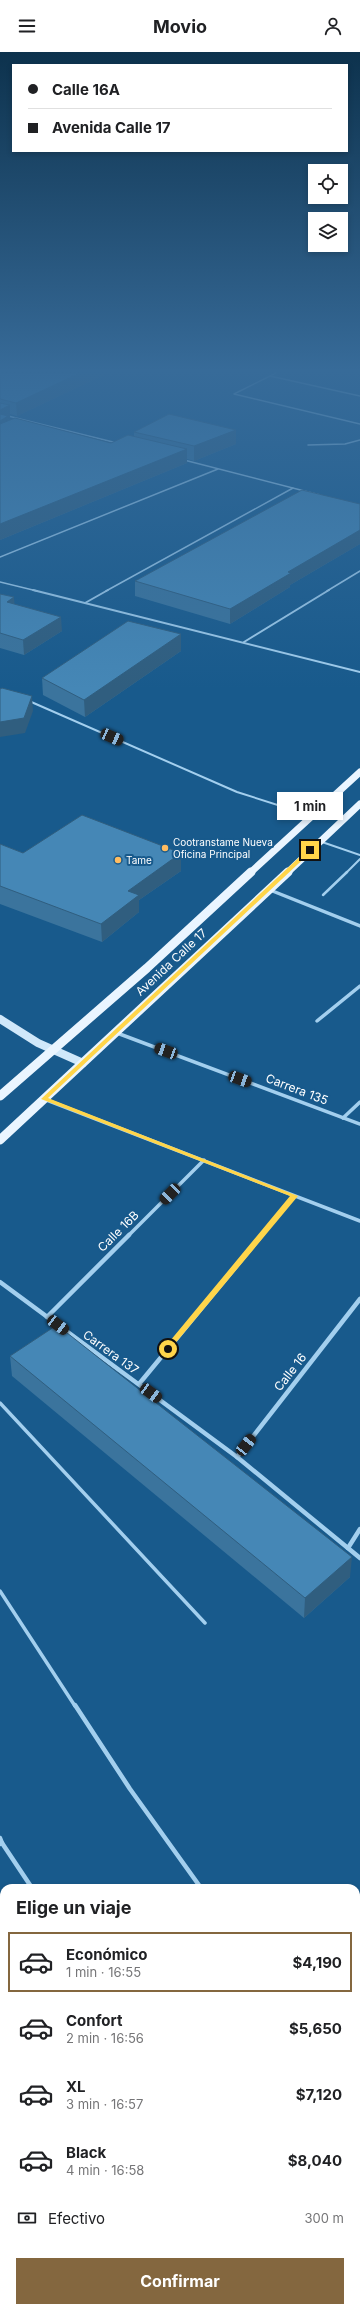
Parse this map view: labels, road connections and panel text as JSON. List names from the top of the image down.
{
  "streets": {
    "main road": ["Avenida Calle 17"],
    "street": [
      "Carrera 135",
      "Calle 16B",
      "Carrera 137",
      "Calle 16"
    ]
  },
  "crossings": [
    ["Avenida Calle 17", "Carrera 135"],
    ["Calle 16B", "Carrera 137"],
    ["Carrera 137", "Calle 16"]
  ],
  "places": ["Cootranstame Nueva Oficina Principal", "Tame"],
  "page": {
    "header": "Movio",
    "banner": ["Calle 16A", "Avenida Calle 17"],
    "bubble": "1 min",
    "heading": "Elige un viaje",
    "list": [
      {
        "name": "Económico",
        "note": "1 min · 16:55",
        "value": "$4,190"
      },
      {
        "name": "Confort",
        "note": "2 min · 16:56",
        "value": "$5,650"
      },
      {
        "name": "XL",
        "note": "3 min · 16:57",
        "value": "$7,120"
      },
      {
        "name": "Black",
        "note": "4 min · 16:58",
        "value": "$8,040"
      }
    ],
    "pay": ["Efectivo", "300 m"],
    "buttons": "Confirmar"
  }
}
